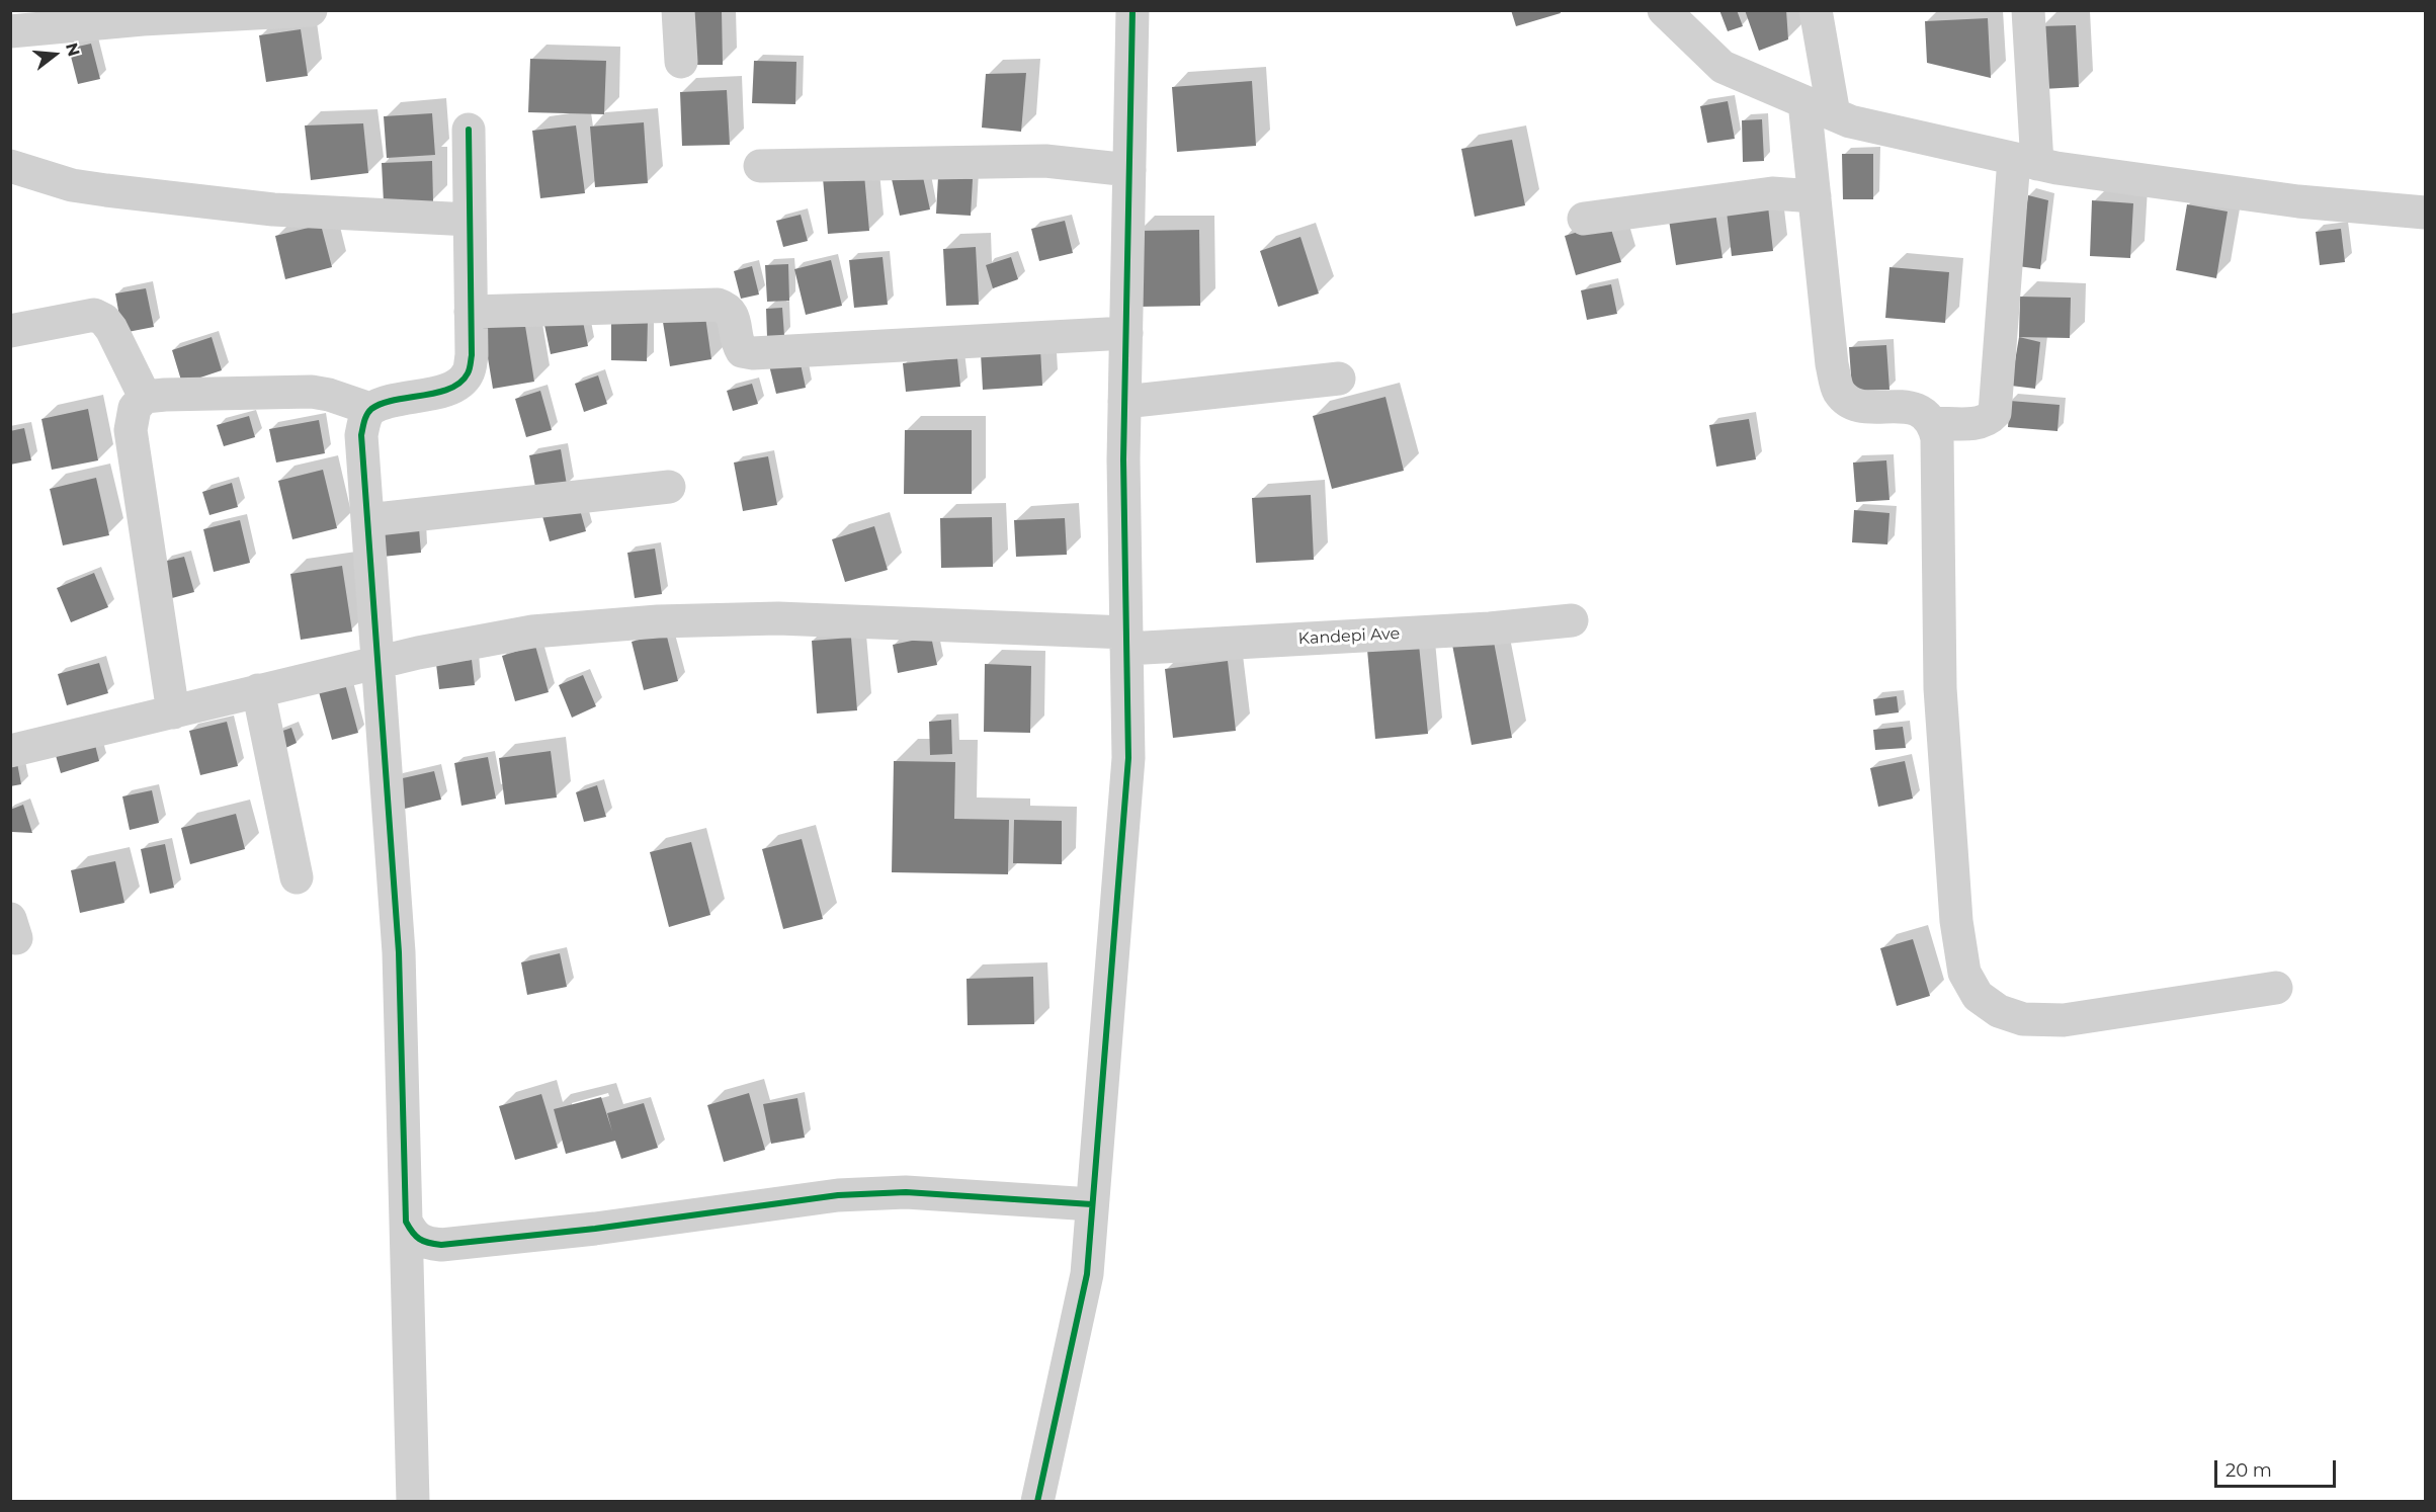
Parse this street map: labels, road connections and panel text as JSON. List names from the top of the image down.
{
  "streets": {
    "street": ["Kandepi Ave"]
  },
  "scale_bar": "20 m",
  "north": "right"
}
